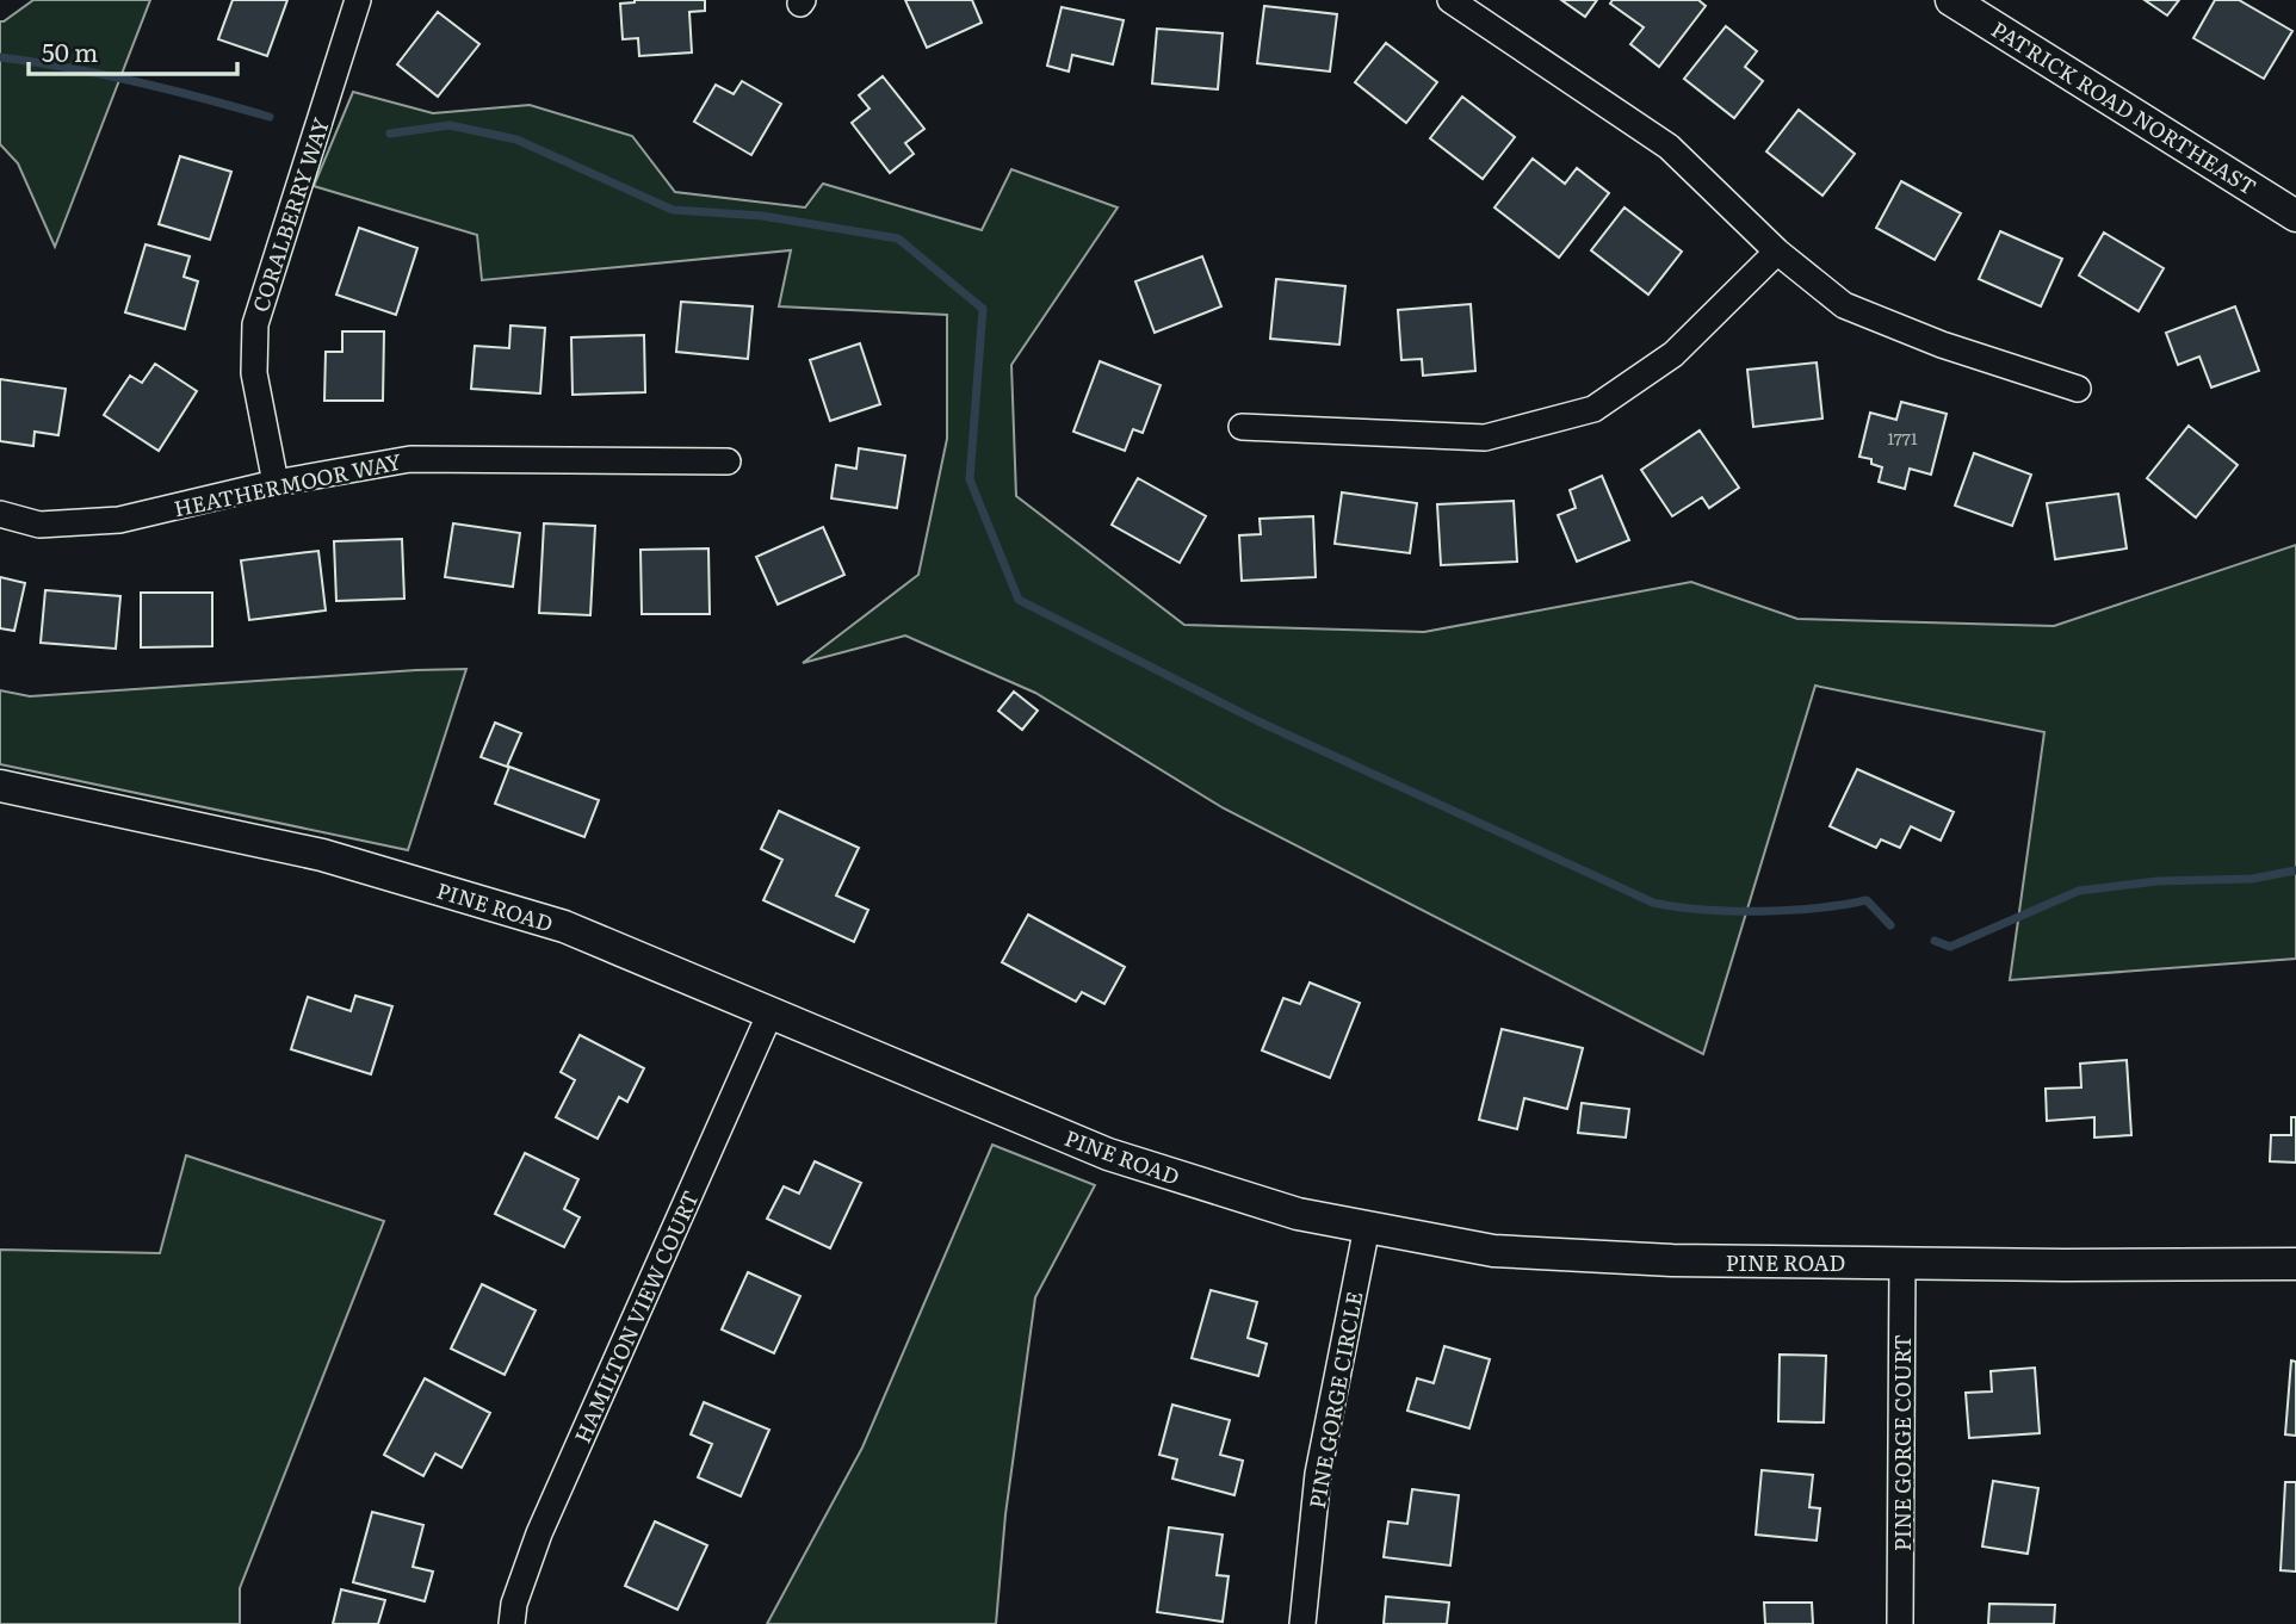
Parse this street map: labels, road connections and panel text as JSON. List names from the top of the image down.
{
  "streets": {
    "street": [
      "PATRICK ROAD NORTHEAST",
      "CORALBERRY WAY",
      "HEATHERMOOR WAY",
      "PINE ROAD",
      "HAMILTON VIEW COURT",
      "PINE GORGE CIRCLE",
      "PINE GORGE COURT"
    ]
  },
  "crossings": [
    ["CORALBERRY WAY", "HEATHERMOOR WAY"],
    ["PINE ROAD", "HAMILTON VIEW COURT"],
    ["PINE ROAD", "PINE GORGE CIRCLE"],
    ["PINE ROAD", "PINE GORGE COURT"]
  ],
  "house_numbers": ["1771"],
  "scale_bar": "50 m"
}
